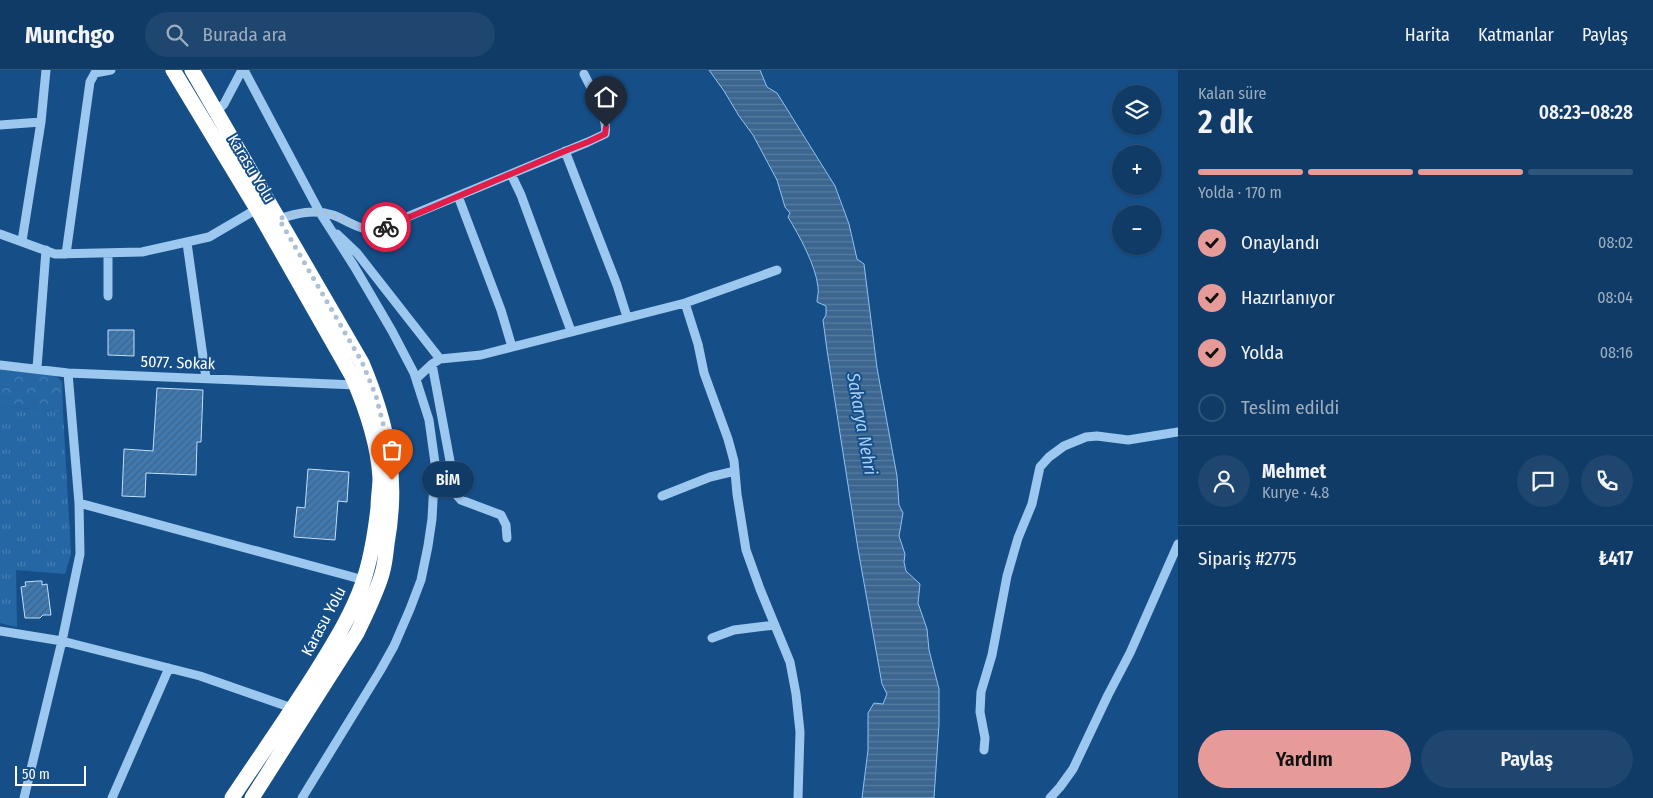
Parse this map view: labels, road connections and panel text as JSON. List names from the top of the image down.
{
  "streets": {
    "highway": ["Karasu Yolu"],
    "street": ["5077. Sokak"]
  },
  "crossings": [
    ["Karasu Yolu", "5077. Sokak"]
  ],
  "water": ["Sakarya Nehri"],
  "places": ["BİM"],
  "scale_bar": "50 m",
  "page": {
    "header": "Munchgo",
    "search": "Burada ara",
    "nav": ["Harita", "Katmanlar", "Paylaş"],
    "heading": ["2 dk", "Kalan süre", "08:23–08:28"],
    "panel": [
      "Mehmet",
      "Kurye · 4.8",
      "Sipariş #2775",
      "₺417"
    ],
    "map_buttons": ["+", "−"],
    "bar": "Yolda · 170 m",
    "list": [
      ["Onaylandı", "08:02"],
      ["Hazırlanıyor", "08:04"],
      ["Yolda", "08:16"],
      "Teslim edildi"
    ],
    "bubble": "BİM",
    "buttons": ["Yardım", "Paylaş"],
    "scale": "50 m"
  }
}
